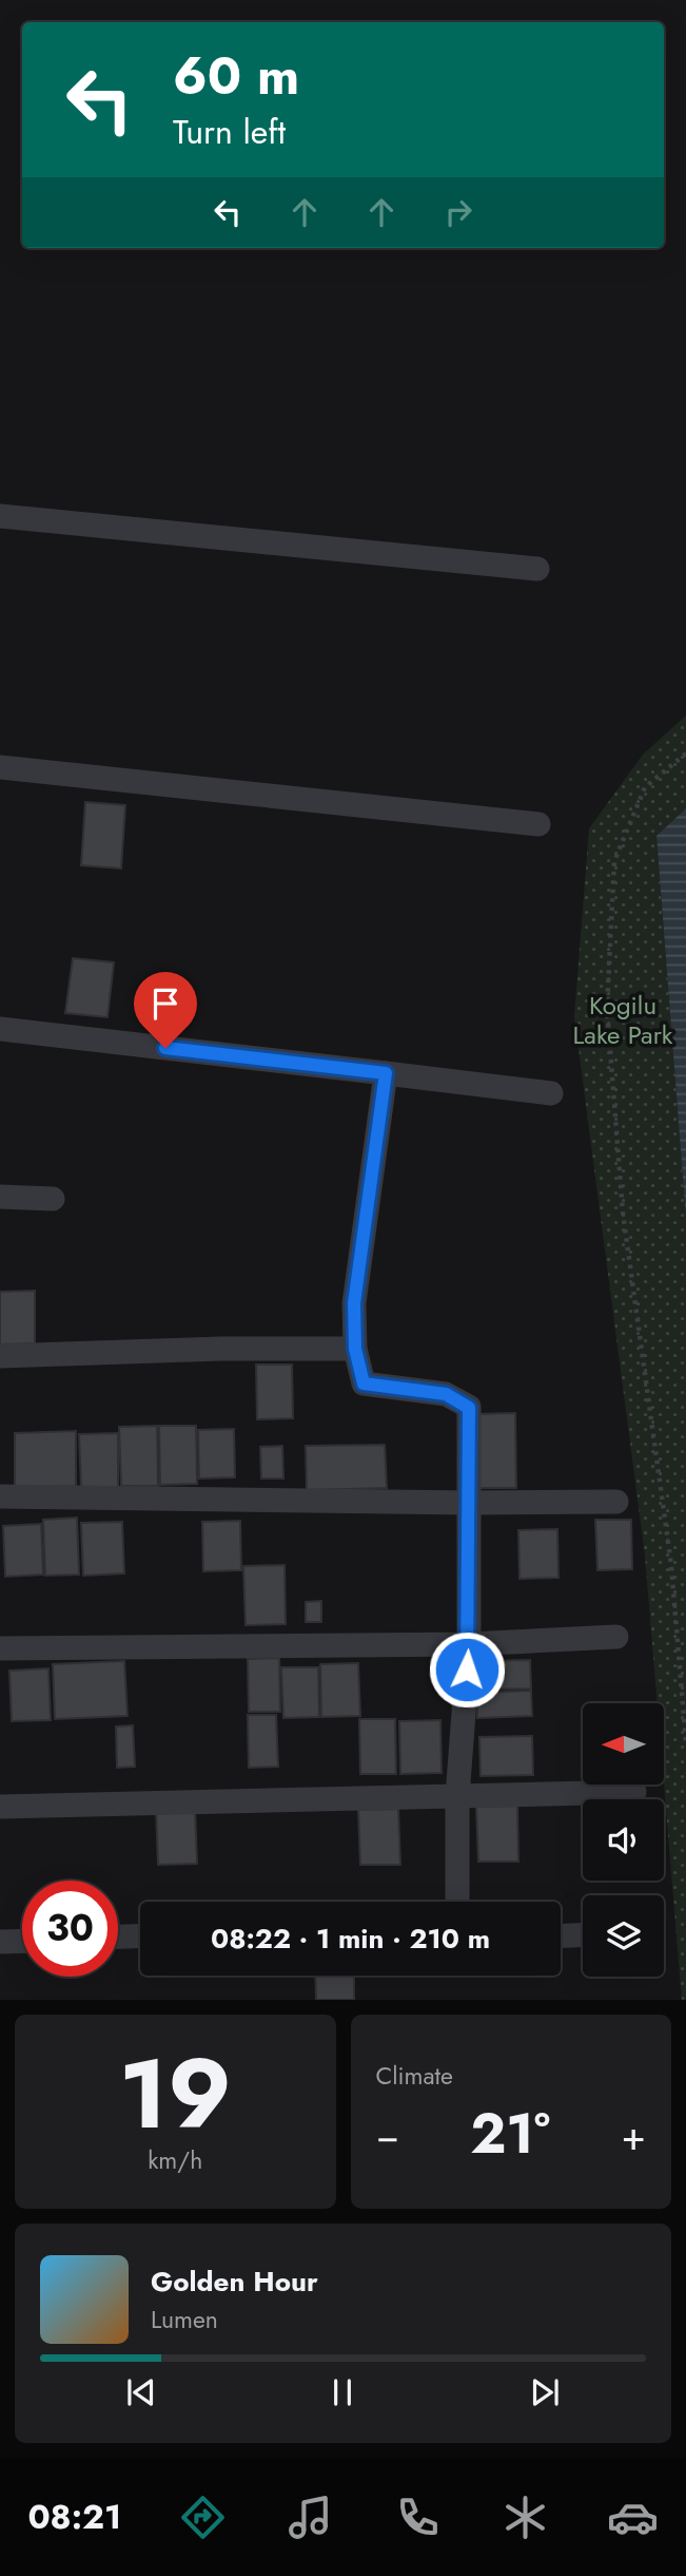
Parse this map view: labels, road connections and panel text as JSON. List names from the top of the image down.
{
  "parks": ["Kogilu Lake Park"],
  "north": "left",
  "page": {
    "turn": ["60 m", "Turn left"],
    "limit": "30",
    "trip": "08:22 · 1 min · 210 m",
    "tile": [
      ["19", "km/h"],
      "Climate"
    ],
    "heat": ["−", "21°", "+"],
    "song": ["Golden Hour", "Lumen"],
    "tabs": "08:21"
  }
}
